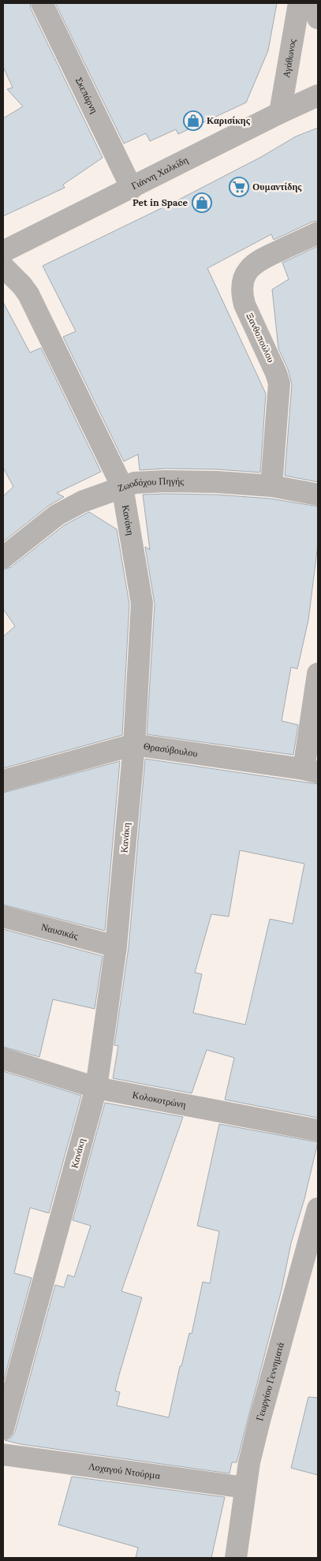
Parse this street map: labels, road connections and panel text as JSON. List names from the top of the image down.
{
  "streets": {
    "street": [
      "Αγάθωνος",
      "Σκεπάρνη",
      "Γιάννη Χαλκίδη",
      "Ξανθοπούλου",
      "Ζωοδόχου Πηγής",
      "Κανάκη",
      "Θρασύβουλου",
      "Ναυσικάς",
      "Κολοκοτρώνη",
      "Γεωργίου Γεννηματά",
      "Λοχαγού Ντούρμα"
    ]
  },
  "crossings": [
    ["Αγάθωνος", "Γιάννη Χαλκίδη"],
    ["Σκεπάρνη", "Γιάννη Χαλκίδη"],
    ["Ξανθοπούλου", "Ζωοδόχου Πηγής"],
    ["Ζωοδόχου Πηγής", "Κανάκη"],
    ["Κανάκη", "Θρασύβουλου"],
    ["Κανάκη", "Ναυσικάς"],
    ["Κανάκη", "Κολοκοτρώνη"],
    ["Γεωργίου Γεννηματά", "Λοχαγού Ντούρμα"]
  ],
  "places": {
    "shop": ["Καρισίκης", "Pet in Space"],
    "supermarket": ["Ουμαντίδης"]
  }
}
